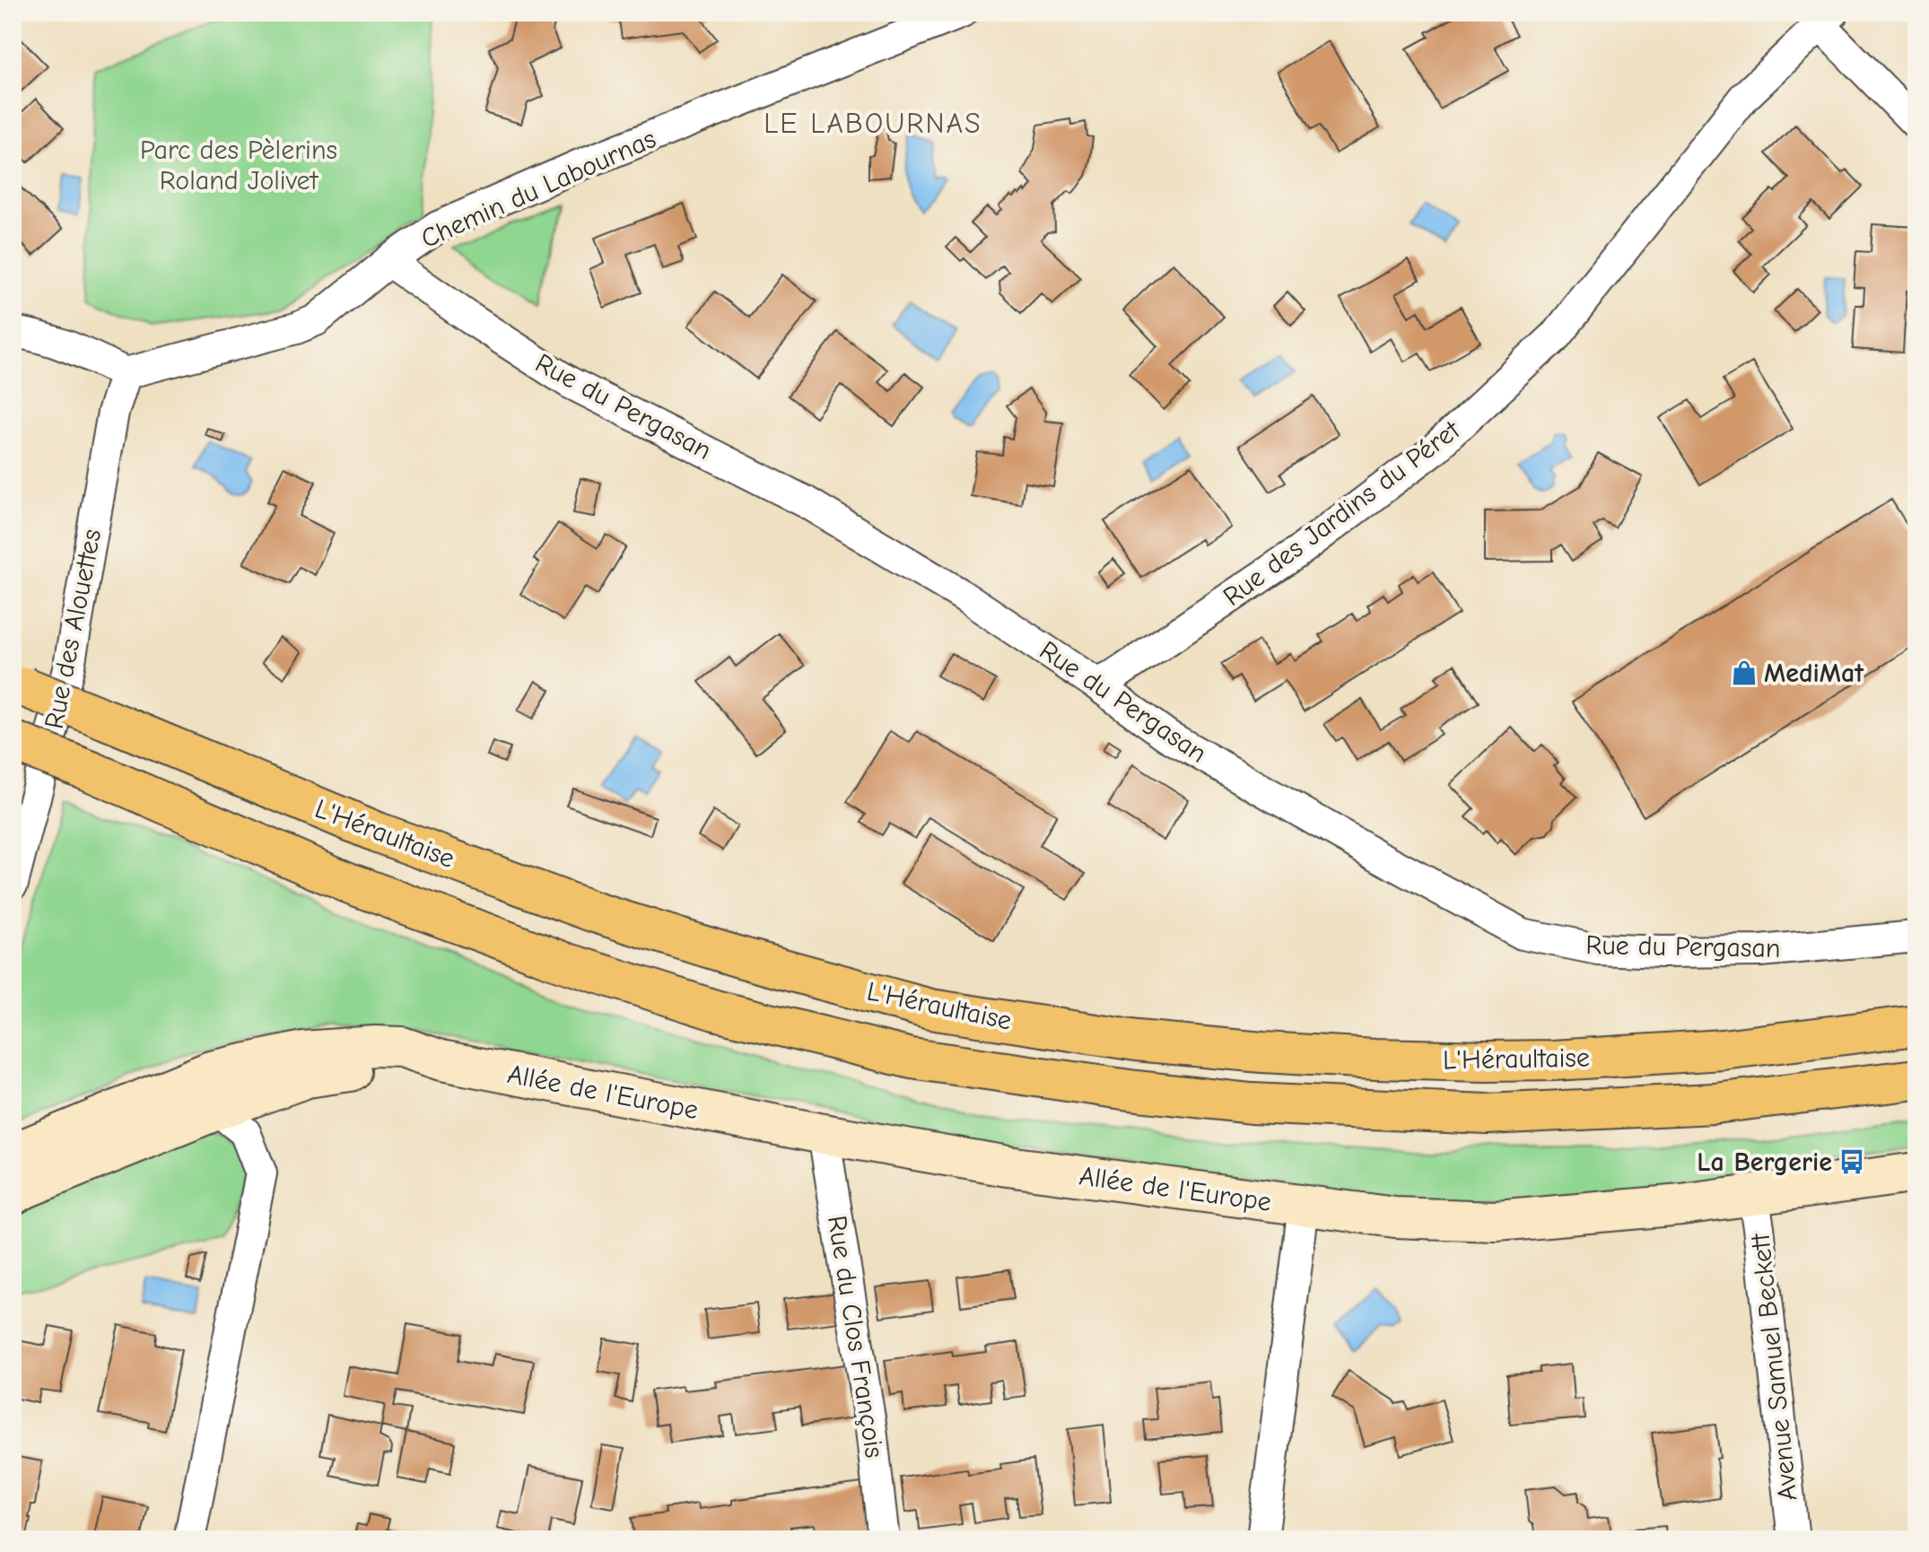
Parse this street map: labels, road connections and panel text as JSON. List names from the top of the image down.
{
  "streets": {
    "highway": ["L'Héraultaise"],
    "street": [
      "Chemin du Labournas",
      "Rue du Pergasan",
      "Rue des Jardins du Péret",
      "Rue des Alouettes",
      "Allée de l'Europe",
      "Rue du Clos François",
      "Avenue Samuel Beckett"
    ]
  },
  "crossings": [
    ["Chemin du Labournas", "Rue du Pergasan"],
    ["Chemin du Labournas", "Rue des Alouettes"],
    ["Rue du Pergasan", "Rue des Jardins du Péret"],
    ["Allée de l'Europe", "Rue du Clos François"],
    ["Allée de l'Europe", "Avenue Samuel Beckett"]
  ],
  "districts": ["LE LABOURNAS"],
  "parks": ["Parc des Pèlerins Roland Jolivet"],
  "places": {
    "shop": ["MediMat"],
    "bus stop": ["La Bergerie"]
  }
}
